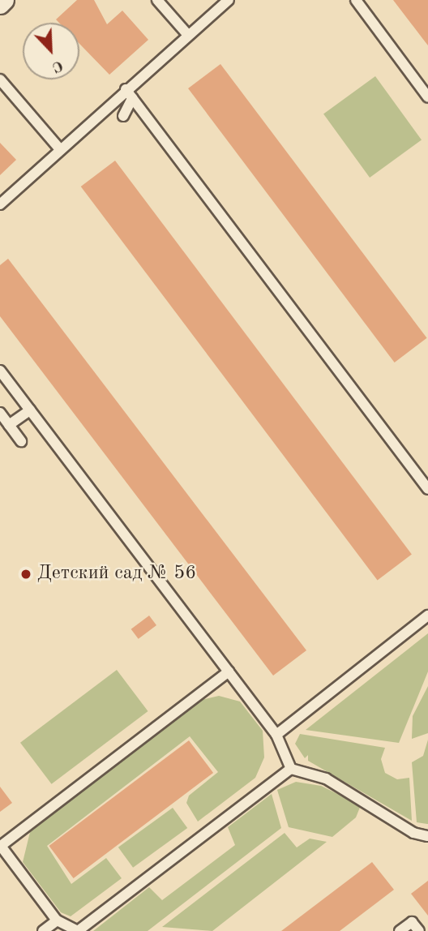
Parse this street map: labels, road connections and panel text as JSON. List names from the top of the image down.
{
  "places": ["Детский сад № 56"],
  "north": "bottom right"
}
